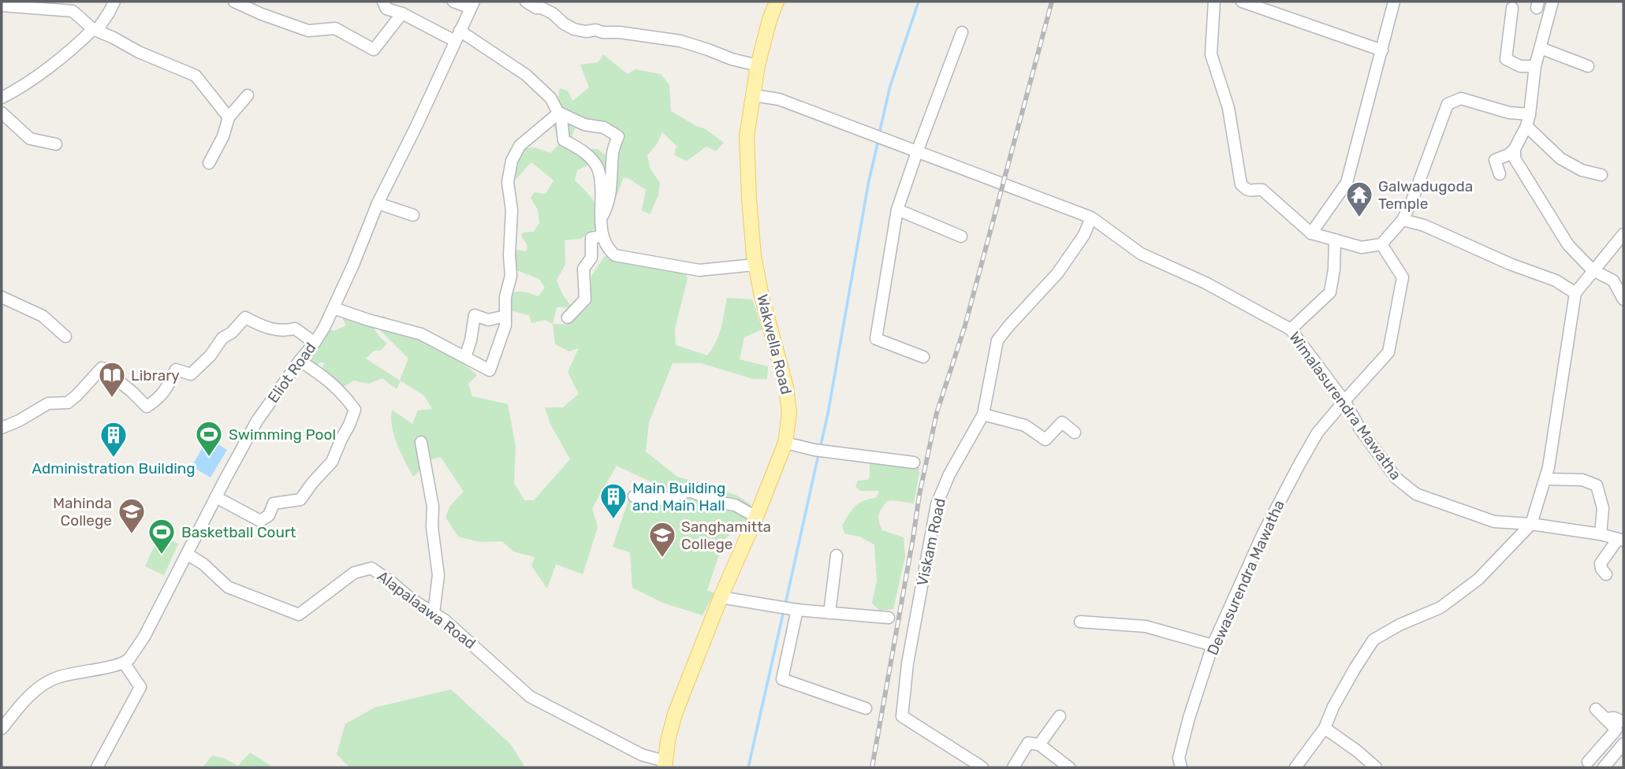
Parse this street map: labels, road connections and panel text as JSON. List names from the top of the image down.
{
  "streets": {
    "main road": ["Wakwella Road"],
    "street": [
      "Eliot Road",
      "Wimalasurendra Mawatha",
      "Viskam Road",
      "Dewasurendra Mawatha",
      "Alapalaawa Road"
    ]
  },
  "crossings": [
    ["Wakwella Road", "Alapalaawa Road"],
    ["Eliot Road", "Alapalaawa Road"],
    ["Wimalasurendra Mawatha", "Viskam Road"],
    ["Wimalasurendra Mawatha", "Dewasurendra Mawatha"]
  ],
  "places": {
    "temple": ["Galwadugoda Temple"],
    "library": ["Library"],
    "sports": ["Swimming Pool", "Basketball Court"],
    "building": ["Administration Building", "Main Building and Main Hall"],
    "school or university": ["Mahinda College", "Sanghamitta College"]
  }
}
